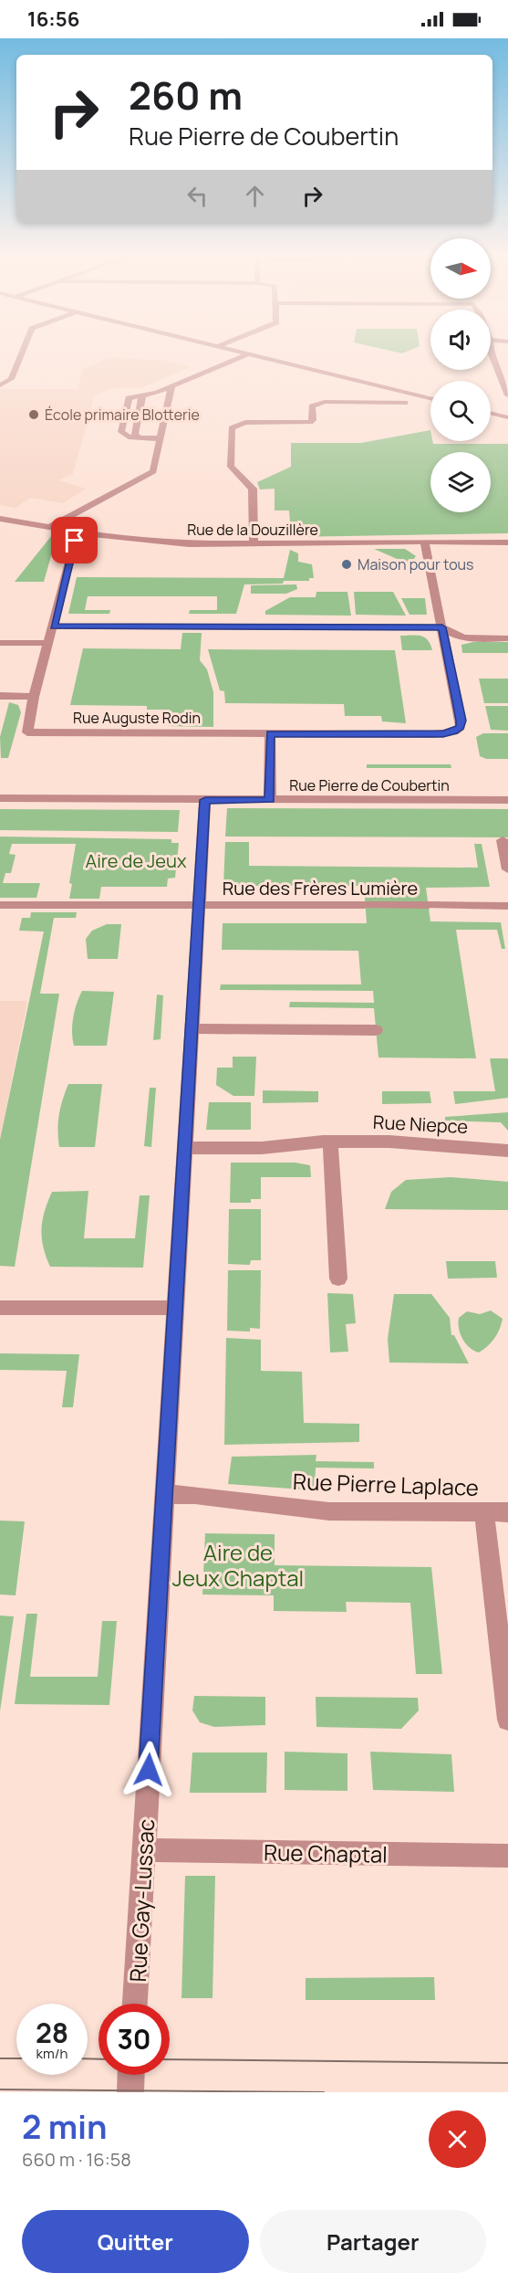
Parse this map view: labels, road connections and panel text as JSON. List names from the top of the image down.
{
  "streets": {
    "street": [
      "Rue de la Douzillère",
      "Rue Auguste Rodin",
      "Rue Pierre de Coubertin",
      "Rue des Frères Lumière",
      "Rue Niepce",
      "Rue Pierre Laplace",
      "Rue Chaptal",
      "Rue Gay-Lussac"
    ]
  },
  "crossings": [
    ["Rue de la Douzillère", "Rue Auguste Rodin"],
    ["Rue Pierre de Coubertin", "Rue Gay-Lussac"],
    ["Rue des Frères Lumière", "Rue Gay-Lussac"],
    ["Rue Niepce", "Rue Gay-Lussac"],
    ["Rue Pierre Laplace", "Rue Gay-Lussac"],
    ["Rue Chaptal", "Rue Gay-Lussac"]
  ],
  "parks": ["Aire de Jeux", "Aire de Jeux Chaptal"],
  "places": ["École primaire Blotterie", "Maison pour tous"],
  "north": "right",
  "page": {
    "status": "16:56",
    "turn": ["260 m", "Rue Pierre de Coubertin"],
    "speed": "28 km/h",
    "limit": "30",
    "heading": ["2 min", "660 m · 16:58"],
    "buttons": ["Quitter", "Partager"]
  }
}
